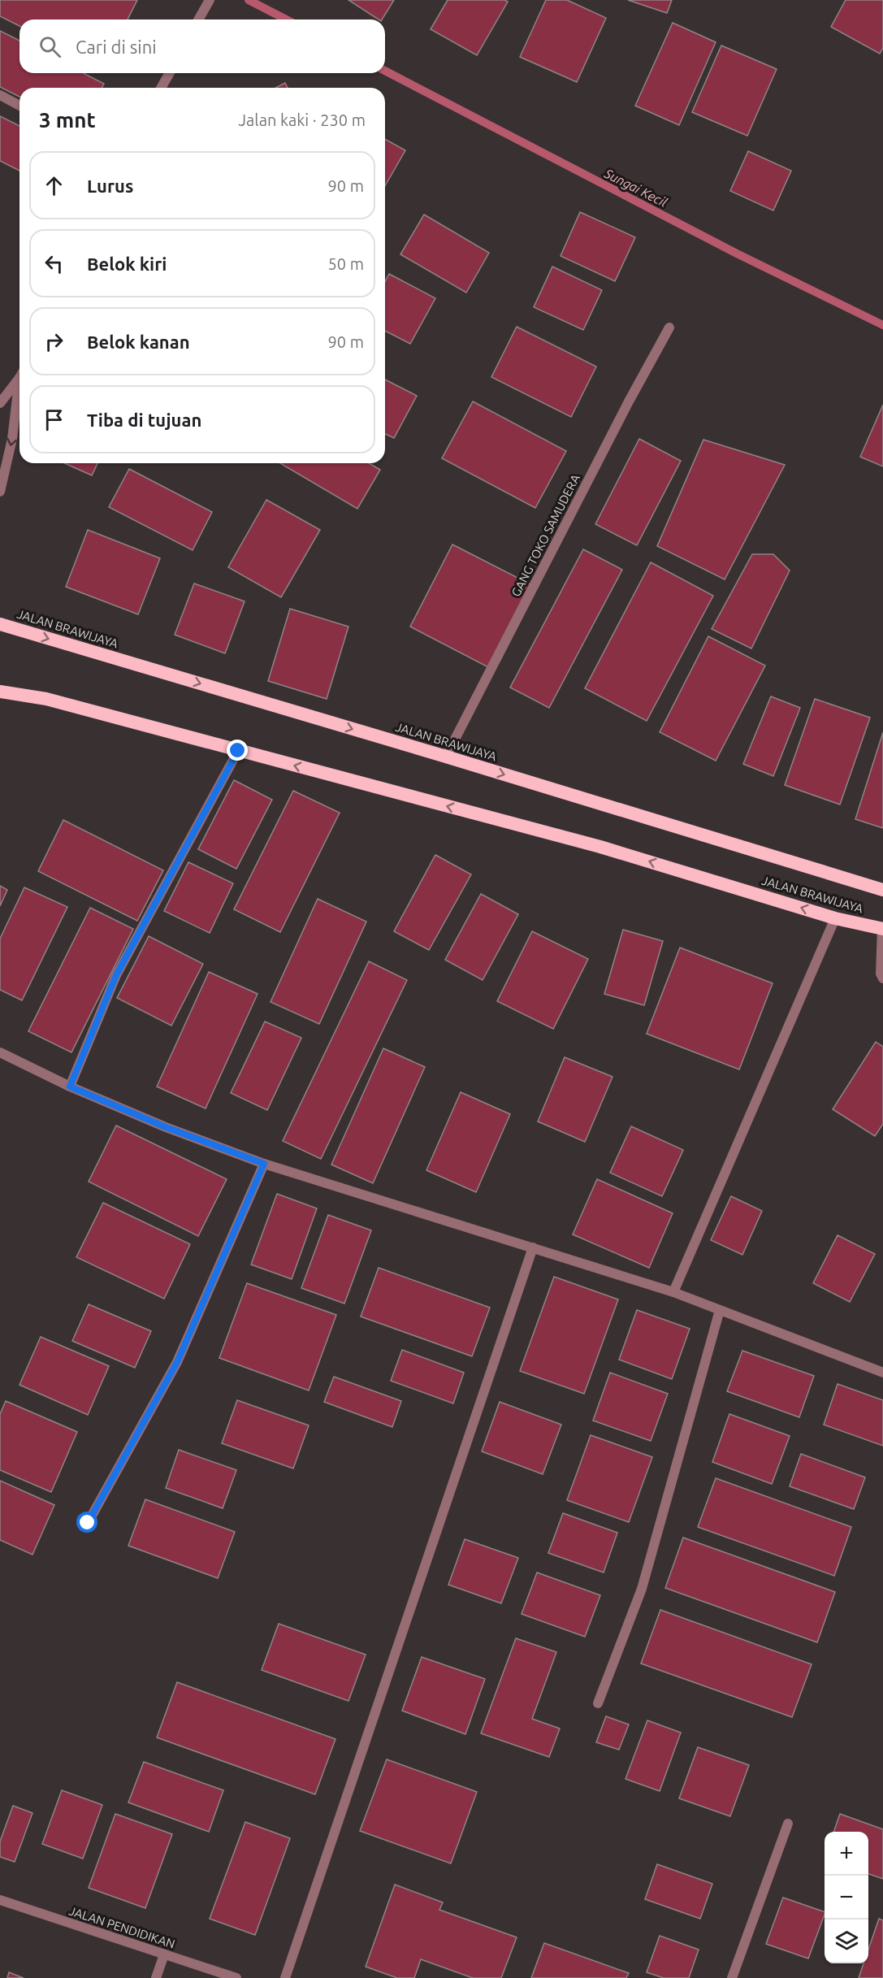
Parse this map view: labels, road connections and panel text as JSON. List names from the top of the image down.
{
  "streets": {
    "highway": ["JALAN BRAWIJAYA"],
    "street": ["GANG TOKO SAMUDERA", "JALAN PENDIDIKAN"]
  },
  "crossings": [
    ["GANG TOKO SAMUDERA", "JALAN BRAWIJAYA"]
  ],
  "water": ["Sungai Kecil"],
  "page": {
    "search": "Cari di sini",
    "heading": ["3 mnt", "Jalan kaki · 230 m"],
    "list": [
      ["Lurus", "90 m"],
      ["Belok kiri", "50 m"],
      ["Belok kanan", "90 m"],
      "Tiba di tujuan"
    ],
    "map_buttons": ["+", "−"]
  }
}
